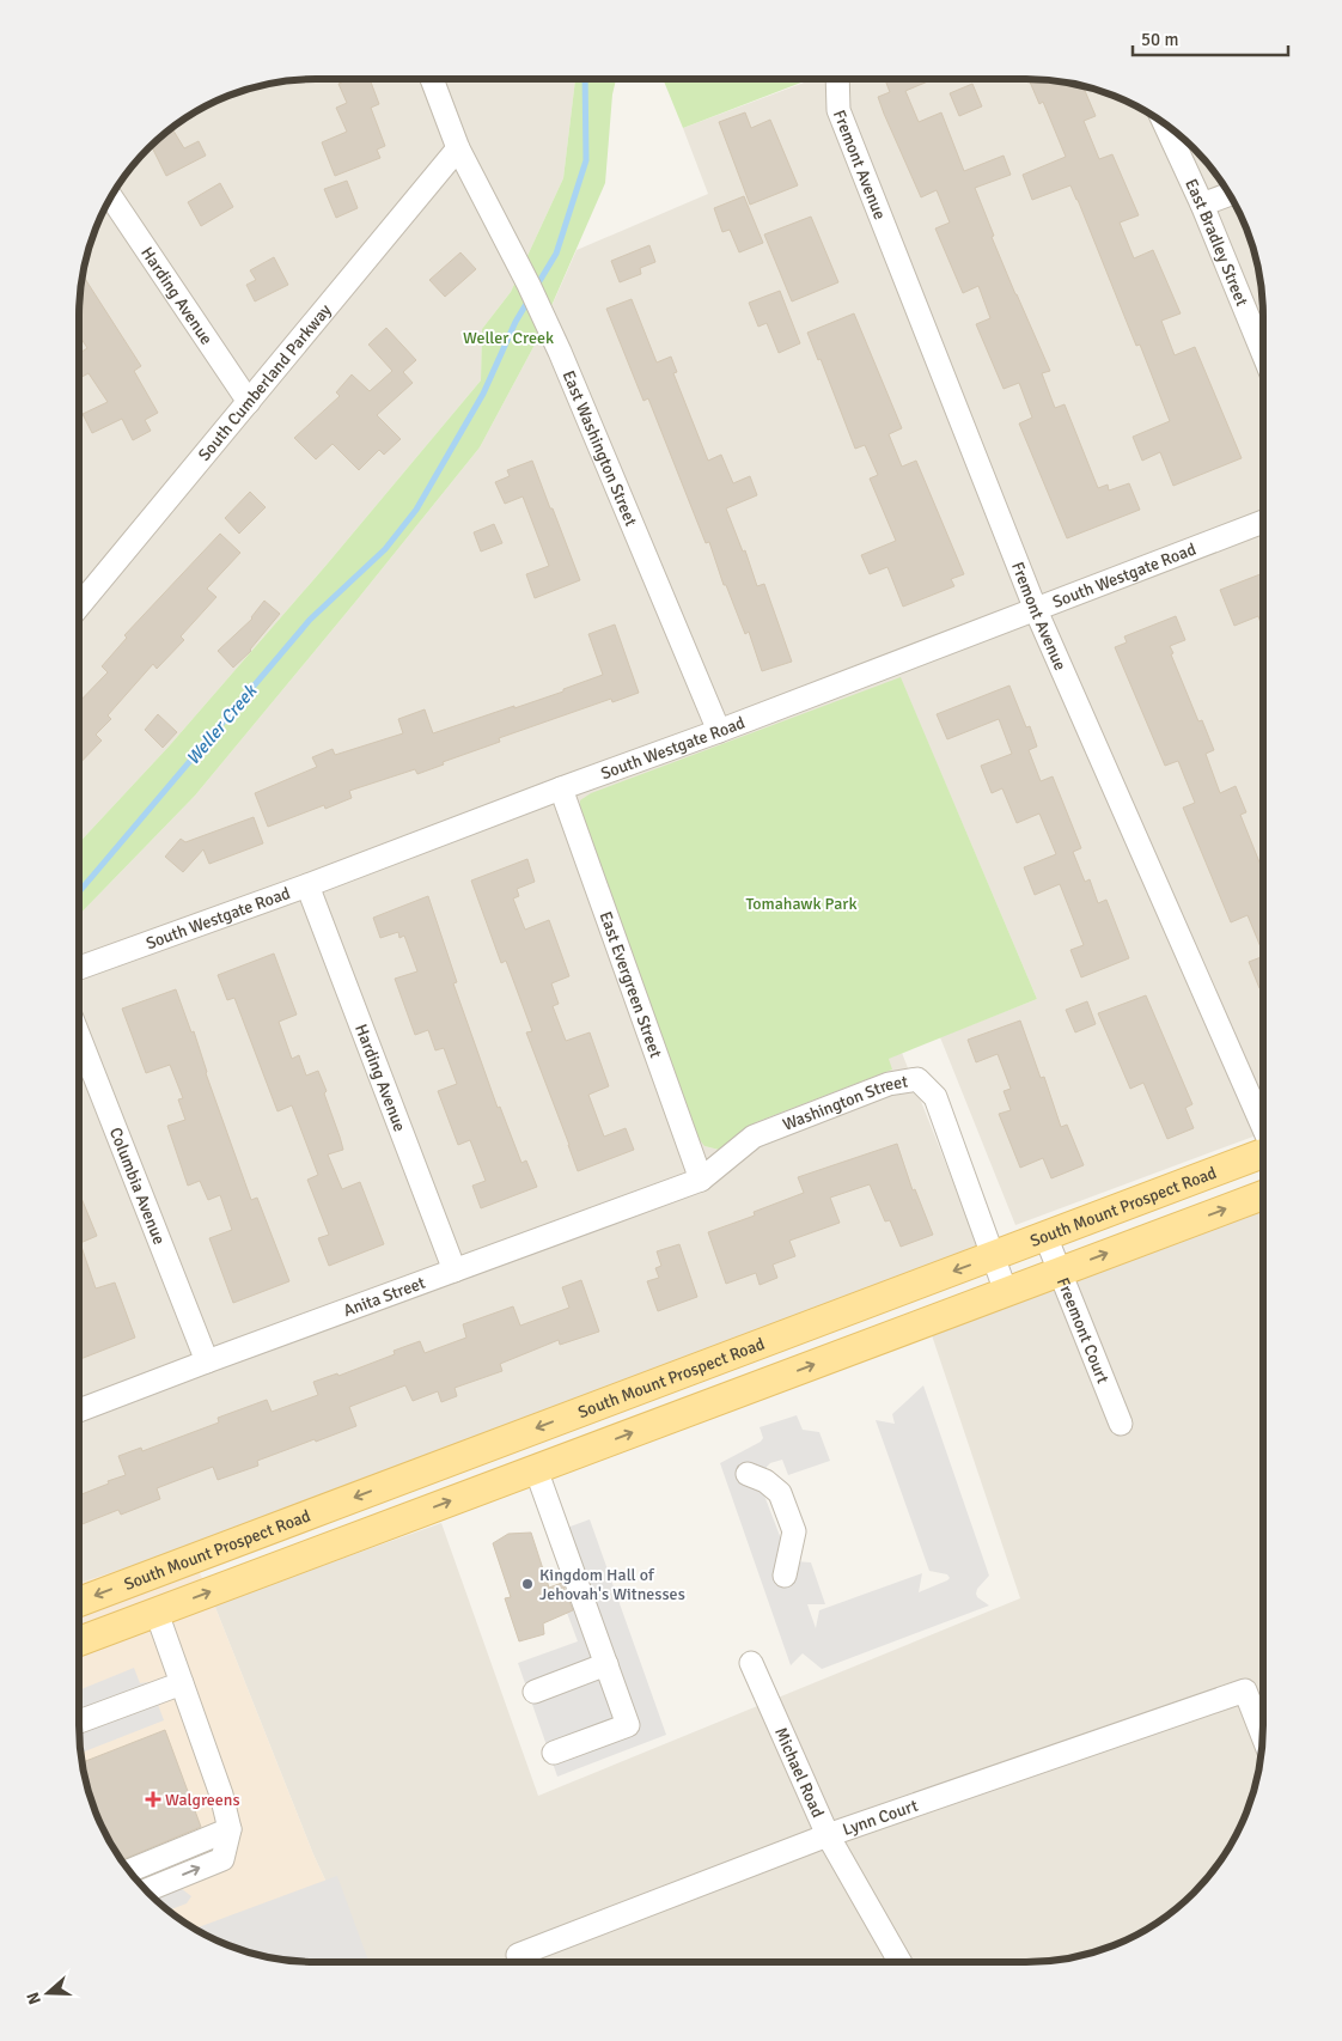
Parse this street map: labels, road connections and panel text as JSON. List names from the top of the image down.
{
  "streets": {
    "main road": ["South Mount Prospect Road"],
    "street": [
      "Fremont Avenue",
      "East Bradley Street",
      "Harding Avenue",
      "South Cumberland Parkway",
      "East Washington Street",
      "South Westgate Road",
      "East Evergreen Street",
      "Washington Street",
      "Columbia Avenue",
      "Anita Street",
      "Freemont Court",
      "Michael Road",
      "Lynn Court"
    ]
  },
  "crossings": [
    ["Fremont Avenue", "South Westgate Road"],
    ["Harding Avenue", "South Cumberland Parkway"],
    ["Harding Avenue", "South Westgate Road"],
    ["Harding Avenue", "Anita Street"],
    ["South Cumberland Parkway", "East Washington Street"],
    ["East Washington Street", "South Westgate Road"],
    ["South Westgate Road", "East Evergreen Street"],
    ["East Evergreen Street", "Washington Street"],
    ["East Evergreen Street", "Anita Street"],
    ["Washington Street", "South Mount Prospect Road"],
    ["Washington Street", "Anita Street"],
    ["Columbia Avenue", "Anita Street"],
    ["South Mount Prospect Road", "Freemont Court"],
    ["Michael Road", "Lynn Court"]
  ],
  "water": ["Weller Creek"],
  "parks": ["Weller Creek", "Tomahawk Park"],
  "places": {
    "other": ["Kingdom Hall of Jehovah's Witnesses"],
    "health": ["Walgreens"]
  },
  "scale_bar": "50 m",
  "north": "left"
}
